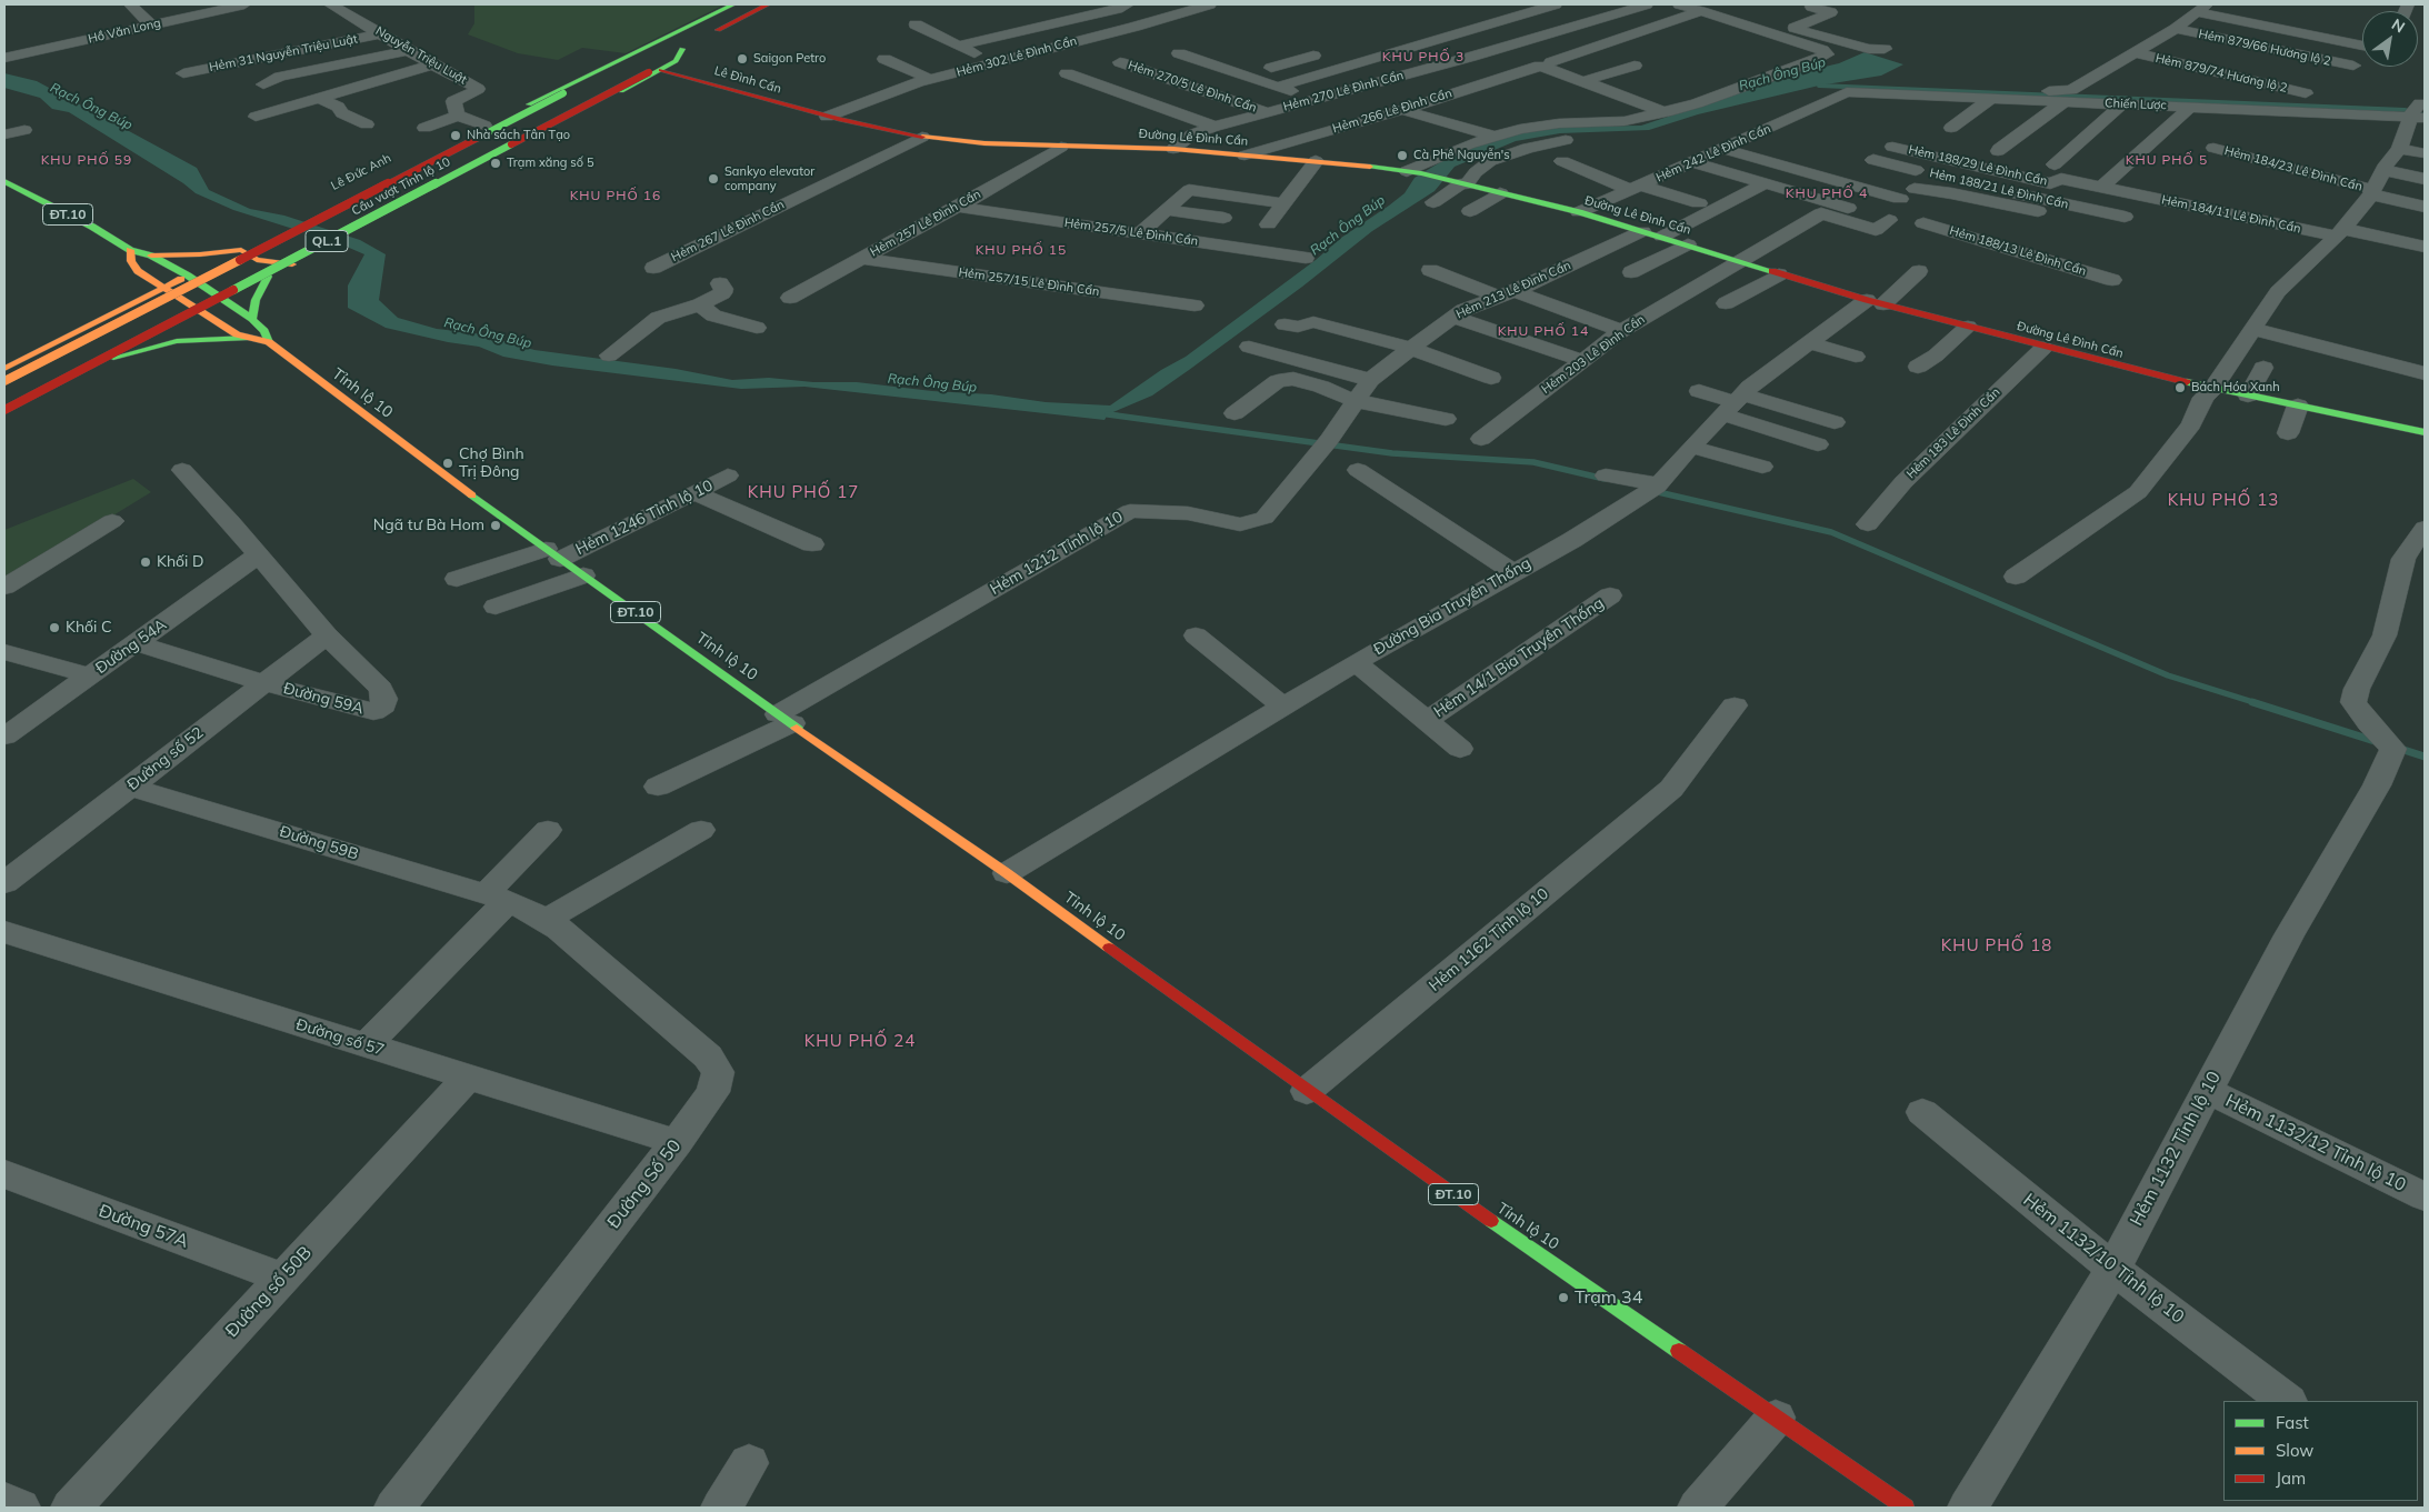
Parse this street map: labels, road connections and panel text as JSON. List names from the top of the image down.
{
  "streets": {
    "main road": [
      "Lê Đình Cẩn",
      "Đường Lê Đình Cẩn",
      "Lê Đức Anh",
      "Cầu vượt Tỉnh lộ 10",
      "ĐT.10",
      "QL.1",
      "Tỉnh lộ 10"
    ],
    "street": [
      "Hồ Văn Long",
      "Hẻm 879/66 Hương lộ 2",
      "Hẻm 31 Nguyễn Triệu Luật",
      "Nguyễn Triệu Luật",
      "Hẻm 302 Lê Đình Cẩn",
      "Hẻm 879/74 Hương lộ 2",
      "Hẻm 270/5 Lê Đình Cẩn",
      "Hẻm 270 Lê Đình Cẩn",
      "Chiến Lược",
      "Hẻm 266 Lê Đình Cẩn",
      "Hẻm 242 Lê Đình Cẩn",
      "Hẻm 188/29 Lê Đình Cẩn",
      "Hẻm 184/23 Lê Đình Cẩn",
      "Hẻm 188/21 Lê Đình Cẩn",
      "Hẻm 184/11 Lê Đình Cẩn",
      "Hẻm 257 Lê Đình Cẩn",
      "Hẻm 267 Lê Đình Cẩn",
      "Hẻm 257/5 Lê Đình Cẩn",
      "Hẻm 188/13 Lê Đình Cẩn",
      "Hẻm 257/15 Lê Đình Cẩn",
      "Hẻm 213 Lê Đình Cẩn",
      "Hẻm 203 Lê Đình Cẩn",
      "Hẻm 183 Lê Đình Cẩn",
      "Hẻm 1246 Tỉnh lộ 10",
      "Hẻm 1212 Tỉnh lộ 10",
      "Đường Bia Truyền Thống",
      "Đường 54A",
      "Hẻm 14/1 Bia Truyền Thống",
      "Đường 59A",
      "Đường số 52",
      "Đường 59B",
      "Hẻm 1162 Tỉnh lộ 10",
      "Đường số 57",
      "Hẻm 1132/12 Tỉnh lộ 10",
      "Hẻm 1132 Tỉnh lộ 10",
      "Đường Số 50",
      "Đường 57A",
      "Hẻm 1132/10 Tỉnh lộ 10",
      "Đường số 50B"
    ]
  },
  "crossings": [
    ["Hẻm 31 Nguyễn Triệu Luật", "Nguyễn Triệu Luật"],
    ["Hẻm 302 Lê Đình Cẩn", "Lê Đình Cẩn"],
    ["Hẻm 302 Lê Đình Cẩn", "Đường Lê Đình Cẩn"],
    ["Lê Đình Cẩn", "Đường Lê Đình Cẩn"],
    ["Lê Đình Cẩn", "Cầu vượt Tỉnh lộ 10"],
    ["Lê Đình Cẩn", "QL.1"],
    ["Hẻm 270/5 Lê Đình Cẩn", "Hẻm 270 Lê Đình Cẩn"],
    ["Hẻm 270 Lê Đình Cẩn", "Đường Lê Đình Cẩn"],
    ["Chiến Lược", "Hẻm 242 Lê Đình Cẩn"],
    ["Hẻm 266 Lê Đình Cẩn", "Đường Lê Đình Cẩn"],
    ["Đường Lê Đình Cẩn", "Hẻm 242 Lê Đình Cẩn"],
    ["Đường Lê Đình Cẩn", "Hẻm 257 Lê Đình Cẩn"],
    ["Đường Lê Đình Cẩn", "Hẻm 267 Lê Đình Cẩn"],
    ["Đường Lê Đình Cẩn", "Hẻm 213 Lê Đình Cẩn"],
    ["Đường Lê Đình Cẩn", "Hẻm 203 Lê Đình Cẩn"],
    ["Đường Lê Đình Cẩn", "Hẻm 183 Lê Đình Cẩn"],
    ["Đường Lê Đình Cẩn", "Đường Bia Truyền Thống"],
    ["Hẻm 188/29 Lê Đình Cẩn", "Hẻm 184/11 Lê Đình Cẩn"],
    ["Lê Đức Anh", "Cầu vượt Tỉnh lộ 10"],
    ["Lê Đức Anh", "Tỉnh lộ 10"],
    ["Cầu vượt Tỉnh lộ 10", "QL.1"],
    ["Hẻm 257 Lê Đình Cẩn", "Hẻm 257/5 Lê Đình Cẩn"],
    ["Hẻm 257 Lê Đình Cẩn", "Hẻm 257/15 Lê Đình Cẩn"],
    ["QL.1", "Tỉnh lộ 10"],
    ["Hẻm 213 Lê Đình Cẩn", "Hẻm 1212 Tỉnh lộ 10"],
    ["Tỉnh lộ 10", "Hẻm 1246 Tỉnh lộ 10"],
    ["Tỉnh lộ 10", "Hẻm 1212 Tỉnh lộ 10"],
    ["Tỉnh lộ 10", "Đường Bia Truyền Thống"],
    ["Tỉnh lộ 10", "Hẻm 1162 Tỉnh lộ 10"],
    ["Đường 54A", "Đường 59A"],
    ["Đường 59A", "Đường số 52"],
    ["Đường số 52", "Đường 59B"],
    ["Đường 59B", "Đường Số 50"],
    ["Đường số 57", "Đường Số 50"],
    ["Đường số 57", "Đường số 50B"],
    ["Hẻm 1132/12 Tỉnh lộ 10", "Hẻm 1132 Tỉnh lộ 10"],
    ["Hẻm 1132 Tỉnh lộ 10", "Hẻm 1132/10 Tỉnh lộ 10"],
    ["Đường 57A", "Đường số 50B"]
  ],
  "districts": [
    "KHU PHỐ 3",
    "KHU PHỐ 59",
    "KHU PHỐ 5",
    "KHU PHỐ 4",
    "KHU PHỐ 16",
    "KHU PHỐ 15",
    "KHU PHỐ 14",
    "KHU PHỐ 17",
    "KHU PHỐ 13",
    "KHU PHỐ 18",
    "KHU PHỐ 24"
  ],
  "water": ["Rạch Ông Búp"],
  "places": [
    "Saigon Petro",
    "Nhà sách Tân Tạo",
    "Cà Phê Nguyễn's",
    "Trạm xăng số 5",
    "Sankyo elevator company",
    "Bách Hóa Xanh",
    "Chợ Bình Trị Đông",
    "Ngã tư Bà Hom",
    "Khối D",
    "Khối C",
    "Trạm 34"
  ],
  "legend": ["Fast", "Slow", "Jam"],
  "north": "top right"
}
